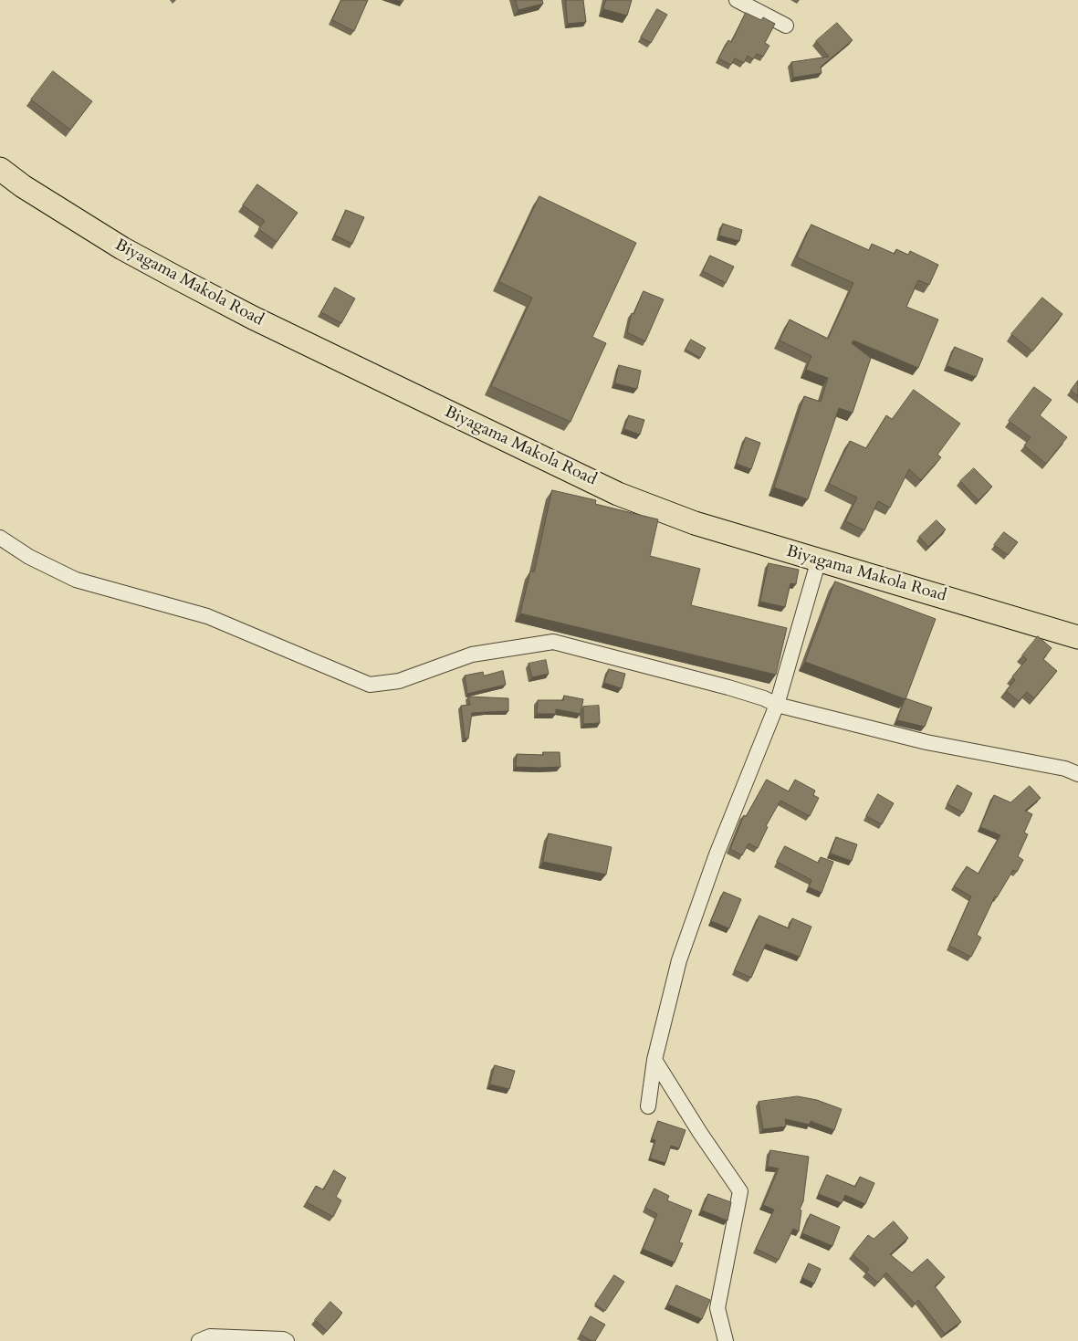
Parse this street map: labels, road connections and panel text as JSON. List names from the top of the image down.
{
  "streets": {
    "main road": ["Biyagama Makola Road"]
  }
}
